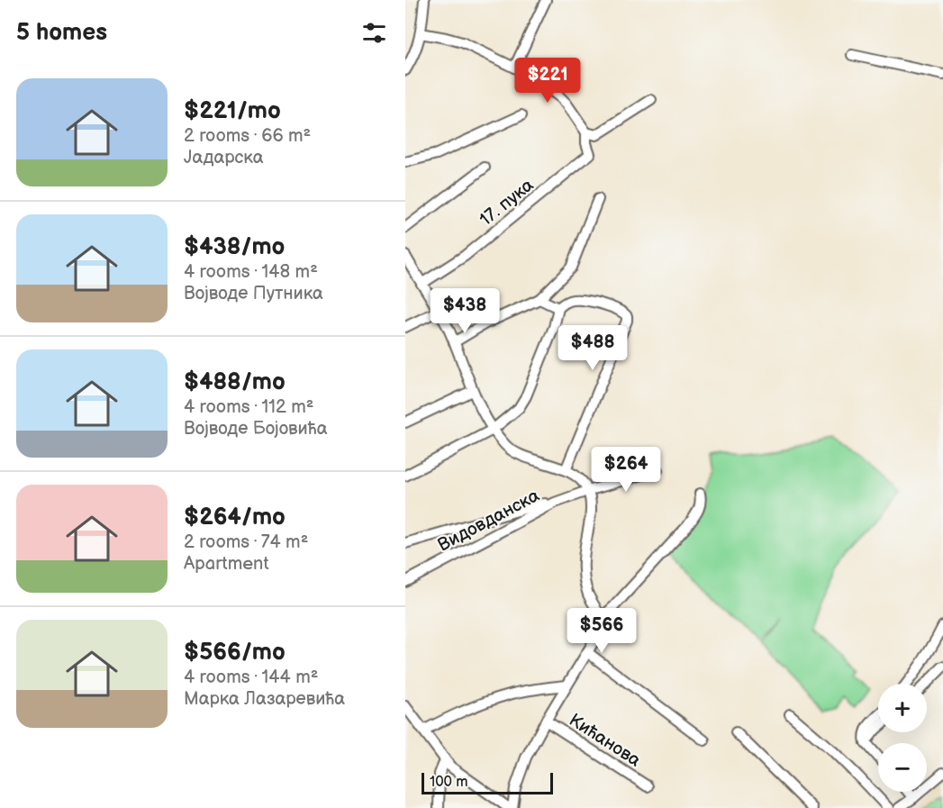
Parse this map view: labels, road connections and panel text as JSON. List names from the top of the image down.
{
  "streets": {
    "street": ["17. пука", "Видовданска", "Кићанова"]
  },
  "scale_bar": "100 m",
  "page": {
    "heading": "5 homes",
    "price": [
      "$221",
      "$438",
      "$488",
      "$264",
      "$566"
    ],
    "list": [
      {
        "name": "$221/mo",
        "note": "2 rooms · 66 m² · Јадарска"
      },
      {
        "name": "$438/mo",
        "note": "4 rooms · 148 m² · Војводе Путника"
      },
      {
        "name": "$488/mo",
        "note": "4 rooms · 112 m² · Војводе Бојовића"
      },
      {
        "name": "$264/mo",
        "note": "2 rooms · 74 m² · Apartment"
      },
      {
        "name": "$566/mo",
        "note": "4 rooms · 144 m² · Марка Лазаревића"
      }
    ],
    "map_buttons": ["+", "−"],
    "scale": "100 m"
  }
}
